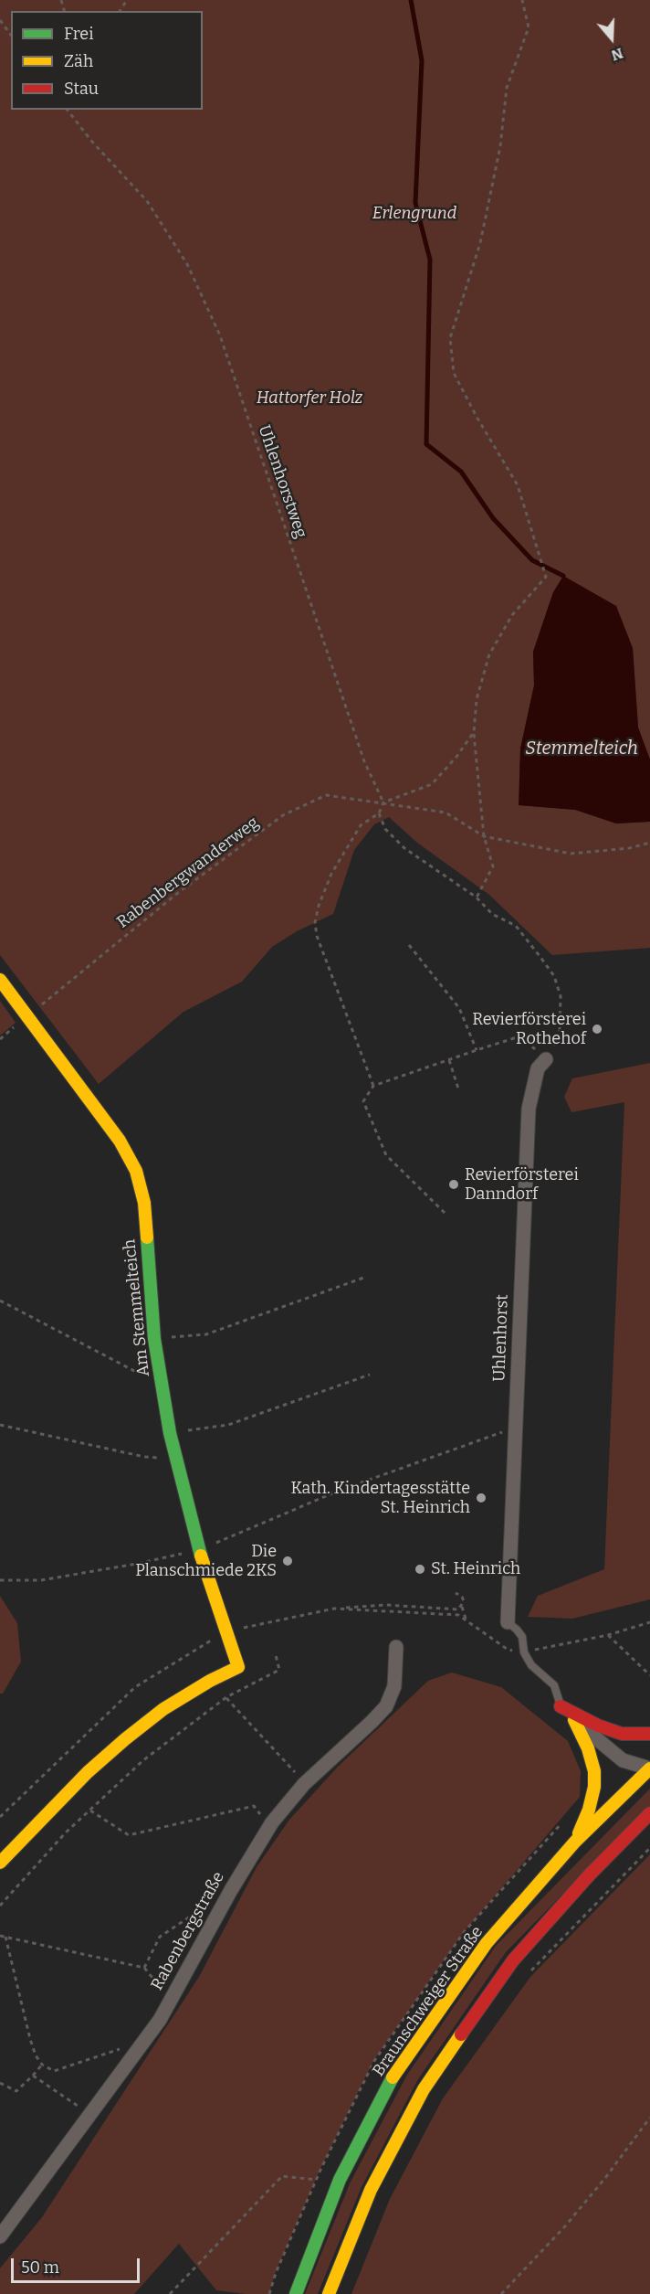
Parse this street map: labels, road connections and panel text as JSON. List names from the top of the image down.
{
  "streets": {
    "main road": ["Am Stemmelteich", "Braunschweiger Straße"],
    "street": ["Uhlenhorst", "Rabenbergstraße"],
    "path": ["Uhlenhorstweg", "Rabenbergwanderweg"]
  },
  "crossings": [
    ["Uhlenhorstweg", "Rabenbergwanderweg"],
    ["Rabenbergwanderweg", "Am Stemmelteich"]
  ],
  "water": ["Stemmelteich"],
  "parks": ["Erlengrund", "Hattorfer Holz"],
  "places": [
    "Revierförsterei Rothehof",
    "Revierförsterei Danndorf",
    "Kath. Kindertagesstätte St. Heinrich",
    "Die Planschmiede 2KS",
    "St. Heinrich"
  ],
  "legend": ["Frei", "Zäh", "Stau"],
  "scale_bar": "50 m",
  "north": "bottom"
}
